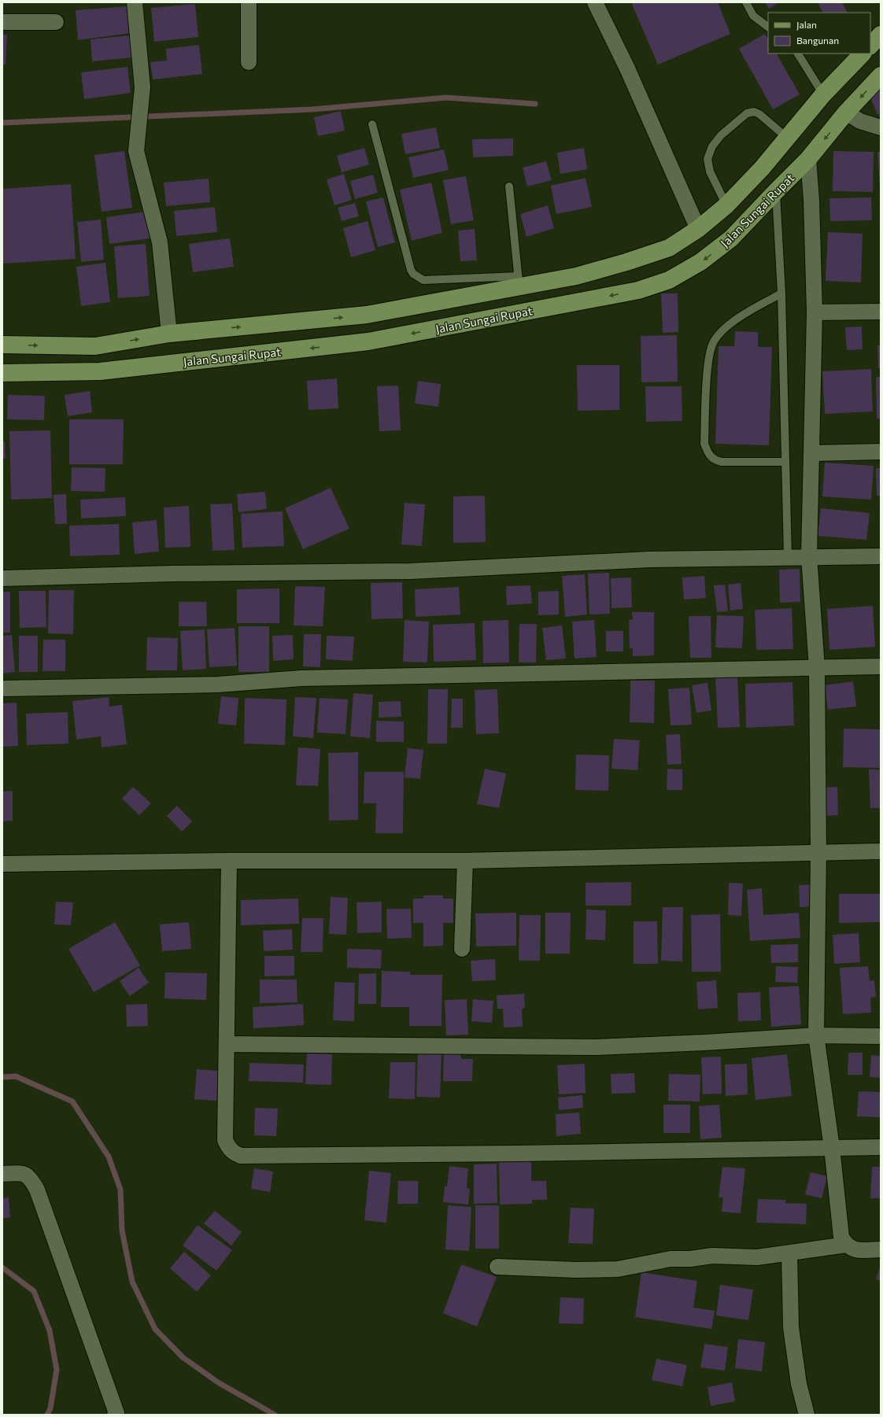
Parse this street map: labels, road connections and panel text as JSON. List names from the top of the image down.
{
  "streets": {
    "main road": ["Jalan Sungai Rupat"]
  },
  "legend": ["Jalan", "Bangunan"]
}
